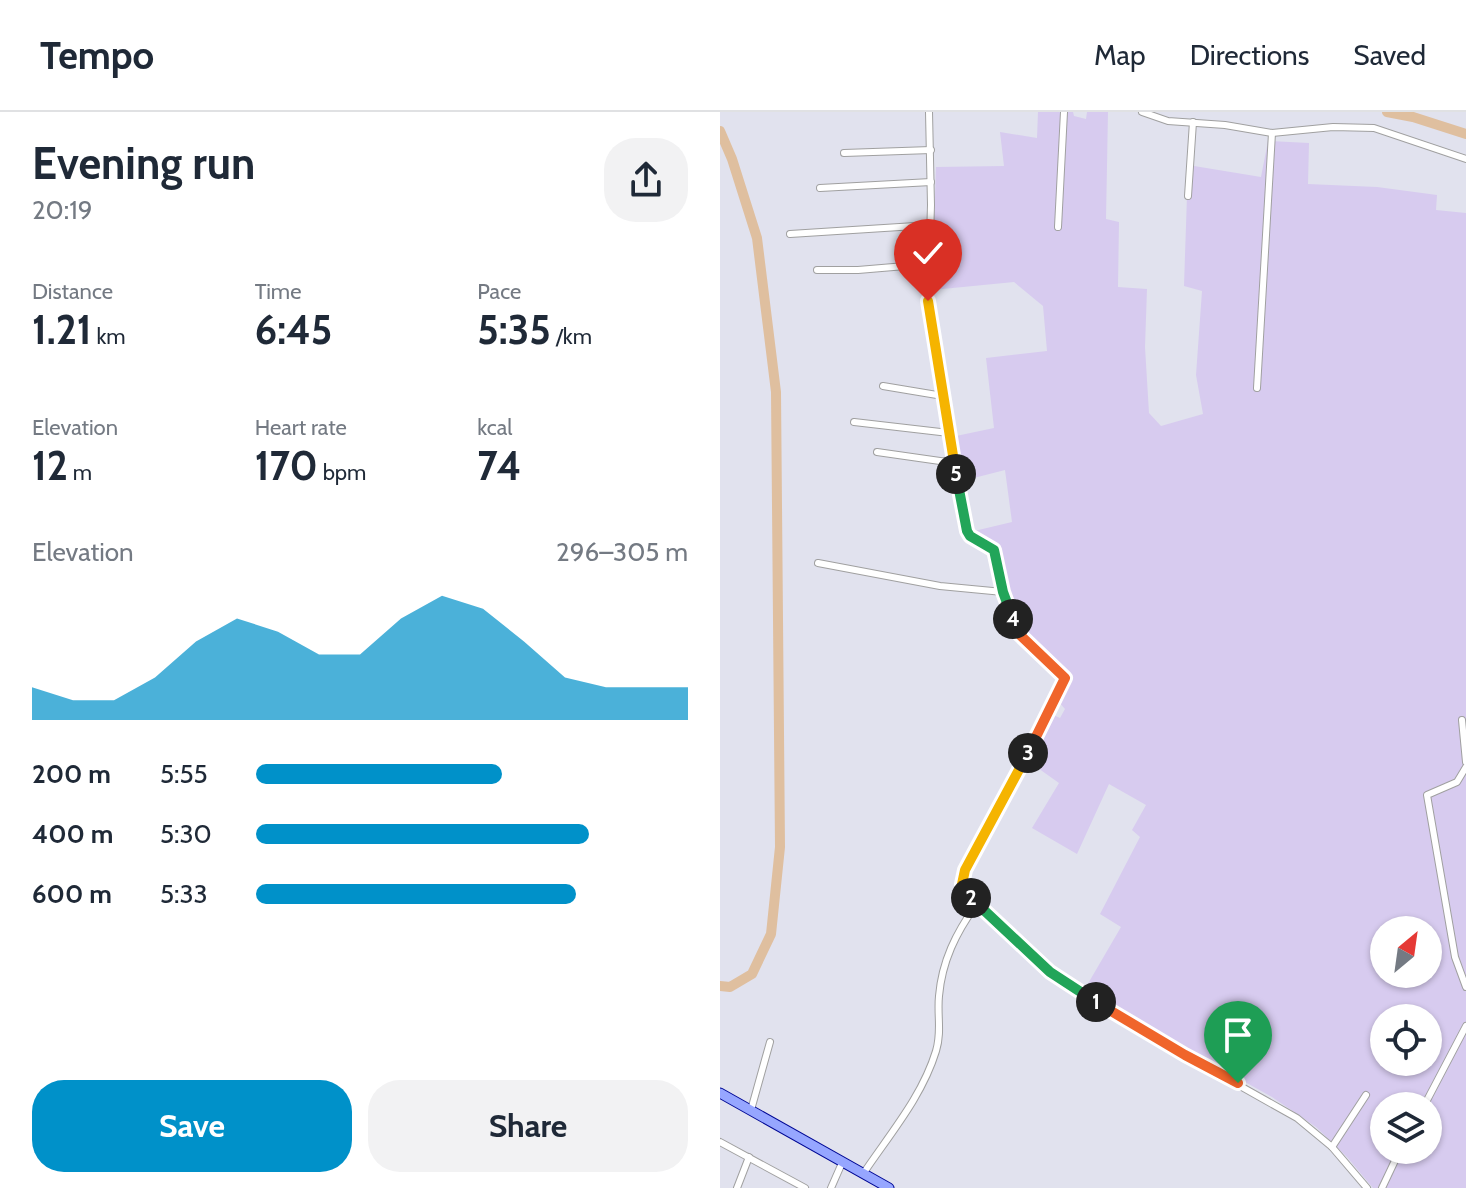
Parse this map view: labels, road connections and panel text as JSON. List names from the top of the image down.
{
  "north": "top right",
  "page": {
    "header": "Tempo",
    "nav": ["Map", "Directions", "Saved"],
    "heading": ["Evening run", "20:19"],
    "stats": [
      ["Distance", "1.21 km"],
      ["Time", "6:45"],
      ["Pace", "5:35 /km"],
      ["Elevation", "12 m"],
      ["Heart rate", "170 bpm"],
      ["kcal", "74"]
    ],
    "pins": [
      "5",
      "4",
      "3",
      "2",
      "1"
    ],
    "chart": ["Elevation", "296–305 m"],
    "list": [
      {
        "name": "200 m",
        "note": "5:55"
      },
      {
        "name": "400 m",
        "note": "5:30"
      },
      {
        "name": "600 m",
        "note": "5:33"
      }
    ],
    "buttons": ["Save", "Share"]
  }
}
